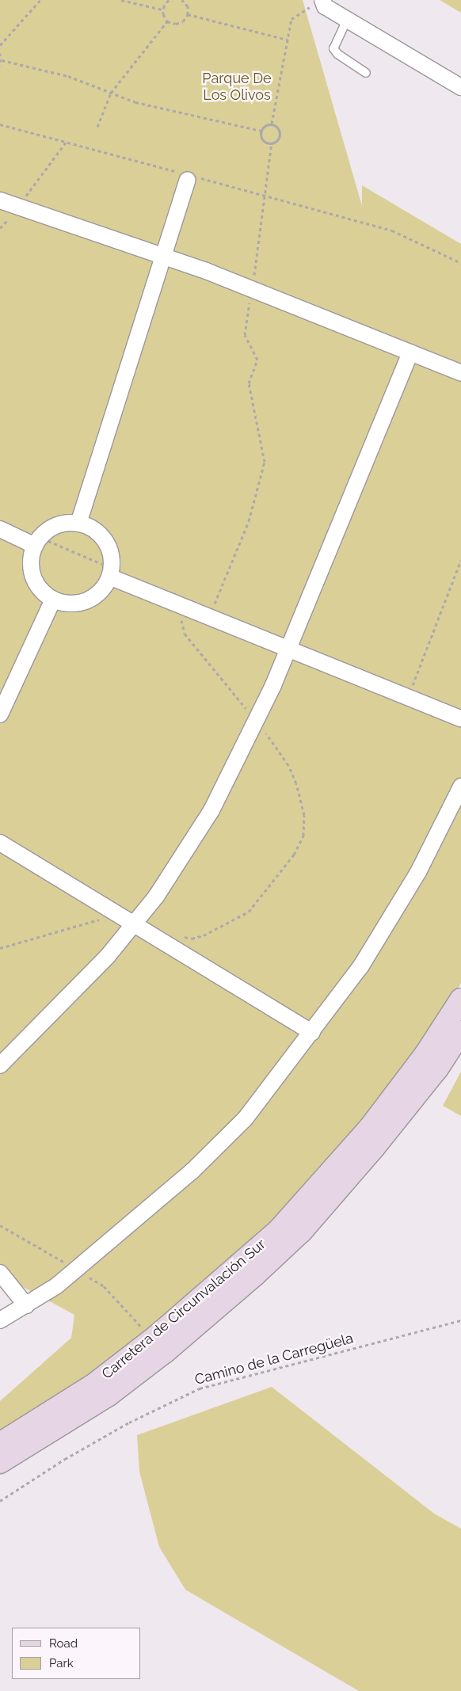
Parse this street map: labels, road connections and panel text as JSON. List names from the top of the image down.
{
  "streets": {
    "street": ["Carretera de Circunvalación Sur"],
    "path": ["Camino de la Carregüela"]
  },
  "parks": ["Parque De Los Olivos"],
  "legend": ["Road", "Park"]
}
